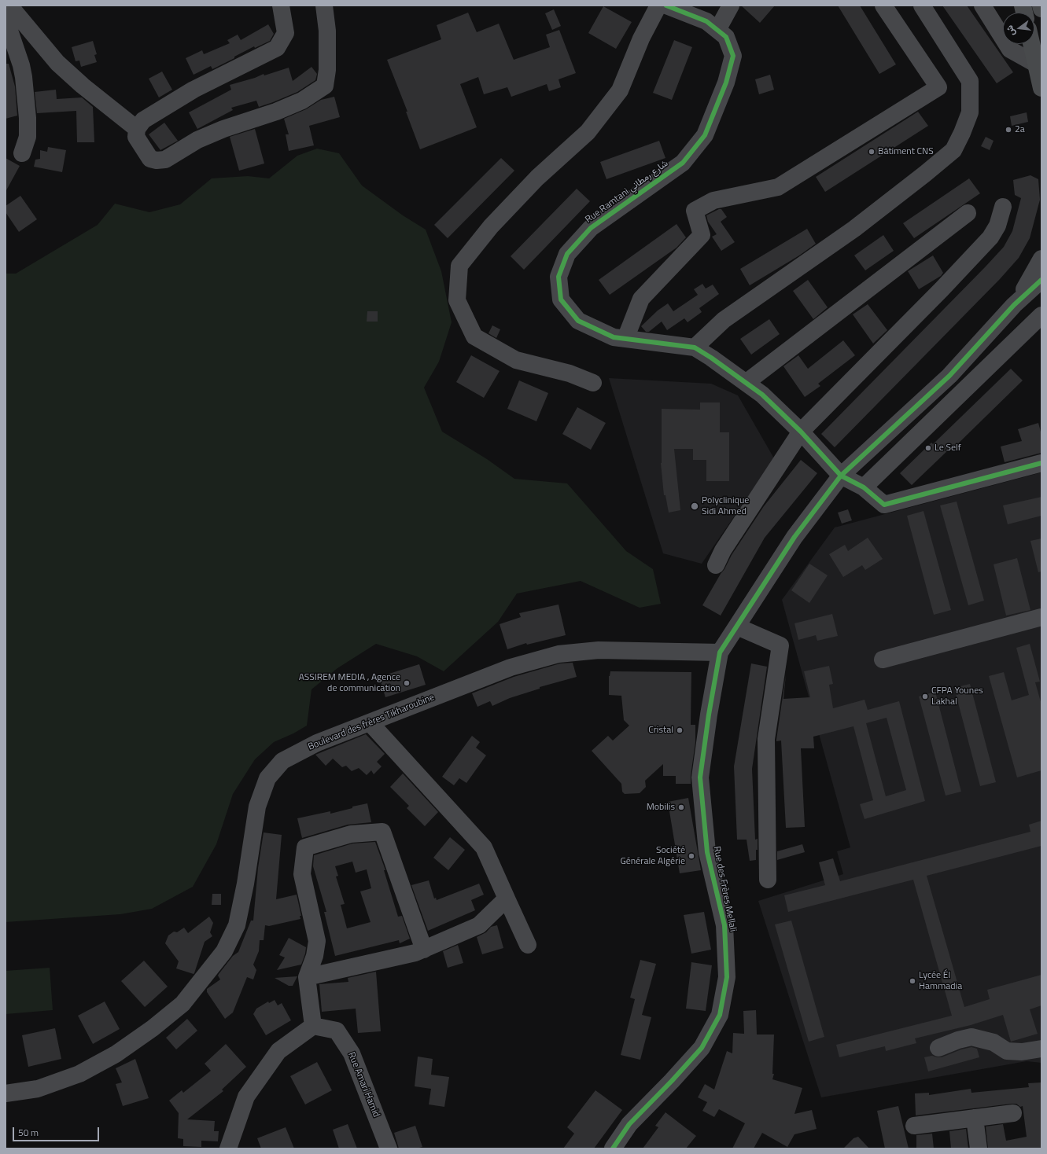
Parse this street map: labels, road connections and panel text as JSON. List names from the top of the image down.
{
  "streets": {
    "street": [
      "Rue Ramtani شارع رمطاني",
      "Boulevard des frères Tikharoubine",
      "Rue des Frères Mellali",
      "Rue Amari Hamid"
    ]
  },
  "crossings": [
    ["Boulevard des frères Tikharoubine", "Rue des Frères Mellali"]
  ],
  "places": [
    "2a",
    "Bâtiment CNS",
    "Le Self",
    "Polyclinique Sidi Ahmed",
    "ASSIREM MEDIA , Agence de communication",
    "CFPA Younes Lakhal",
    "Cristal",
    "Mobilis",
    "Société Générale Algérie",
    "Lycée Él Hammadia"
  ],
  "scale_bar": "50 m",
  "north": "left"
}
